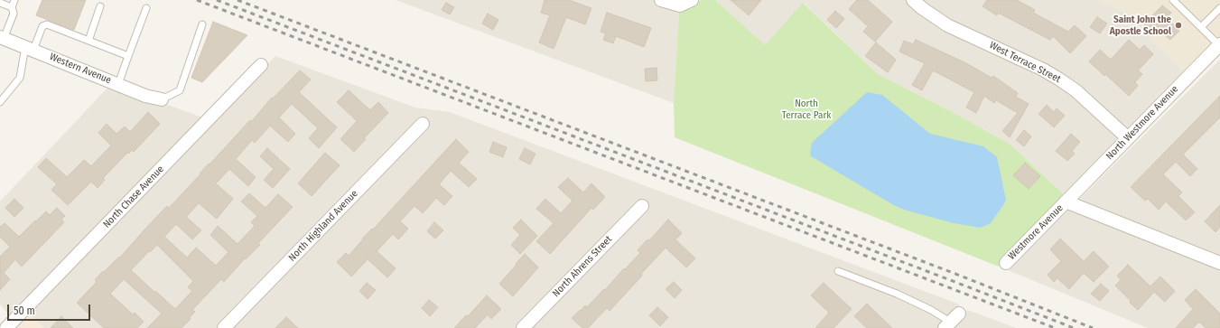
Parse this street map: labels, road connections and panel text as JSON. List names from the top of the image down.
{
  "streets": {
    "street": [
      "West Terrace Street",
      "Western Avenue",
      "North Westmore Avenue",
      "North Chase Avenue",
      "North Highland Avenue",
      "Westmore Avenue",
      "North Ahrens Street"
    ]
  },
  "crossings": [
    ["West Terrace Street", "North Westmore Avenue"],
    ["North Westmore Avenue", "Westmore Avenue"]
  ],
  "parks": ["North Terrace Park"],
  "places": ["Saint John the Apostle School"],
  "scale_bar": "50 m"
}
